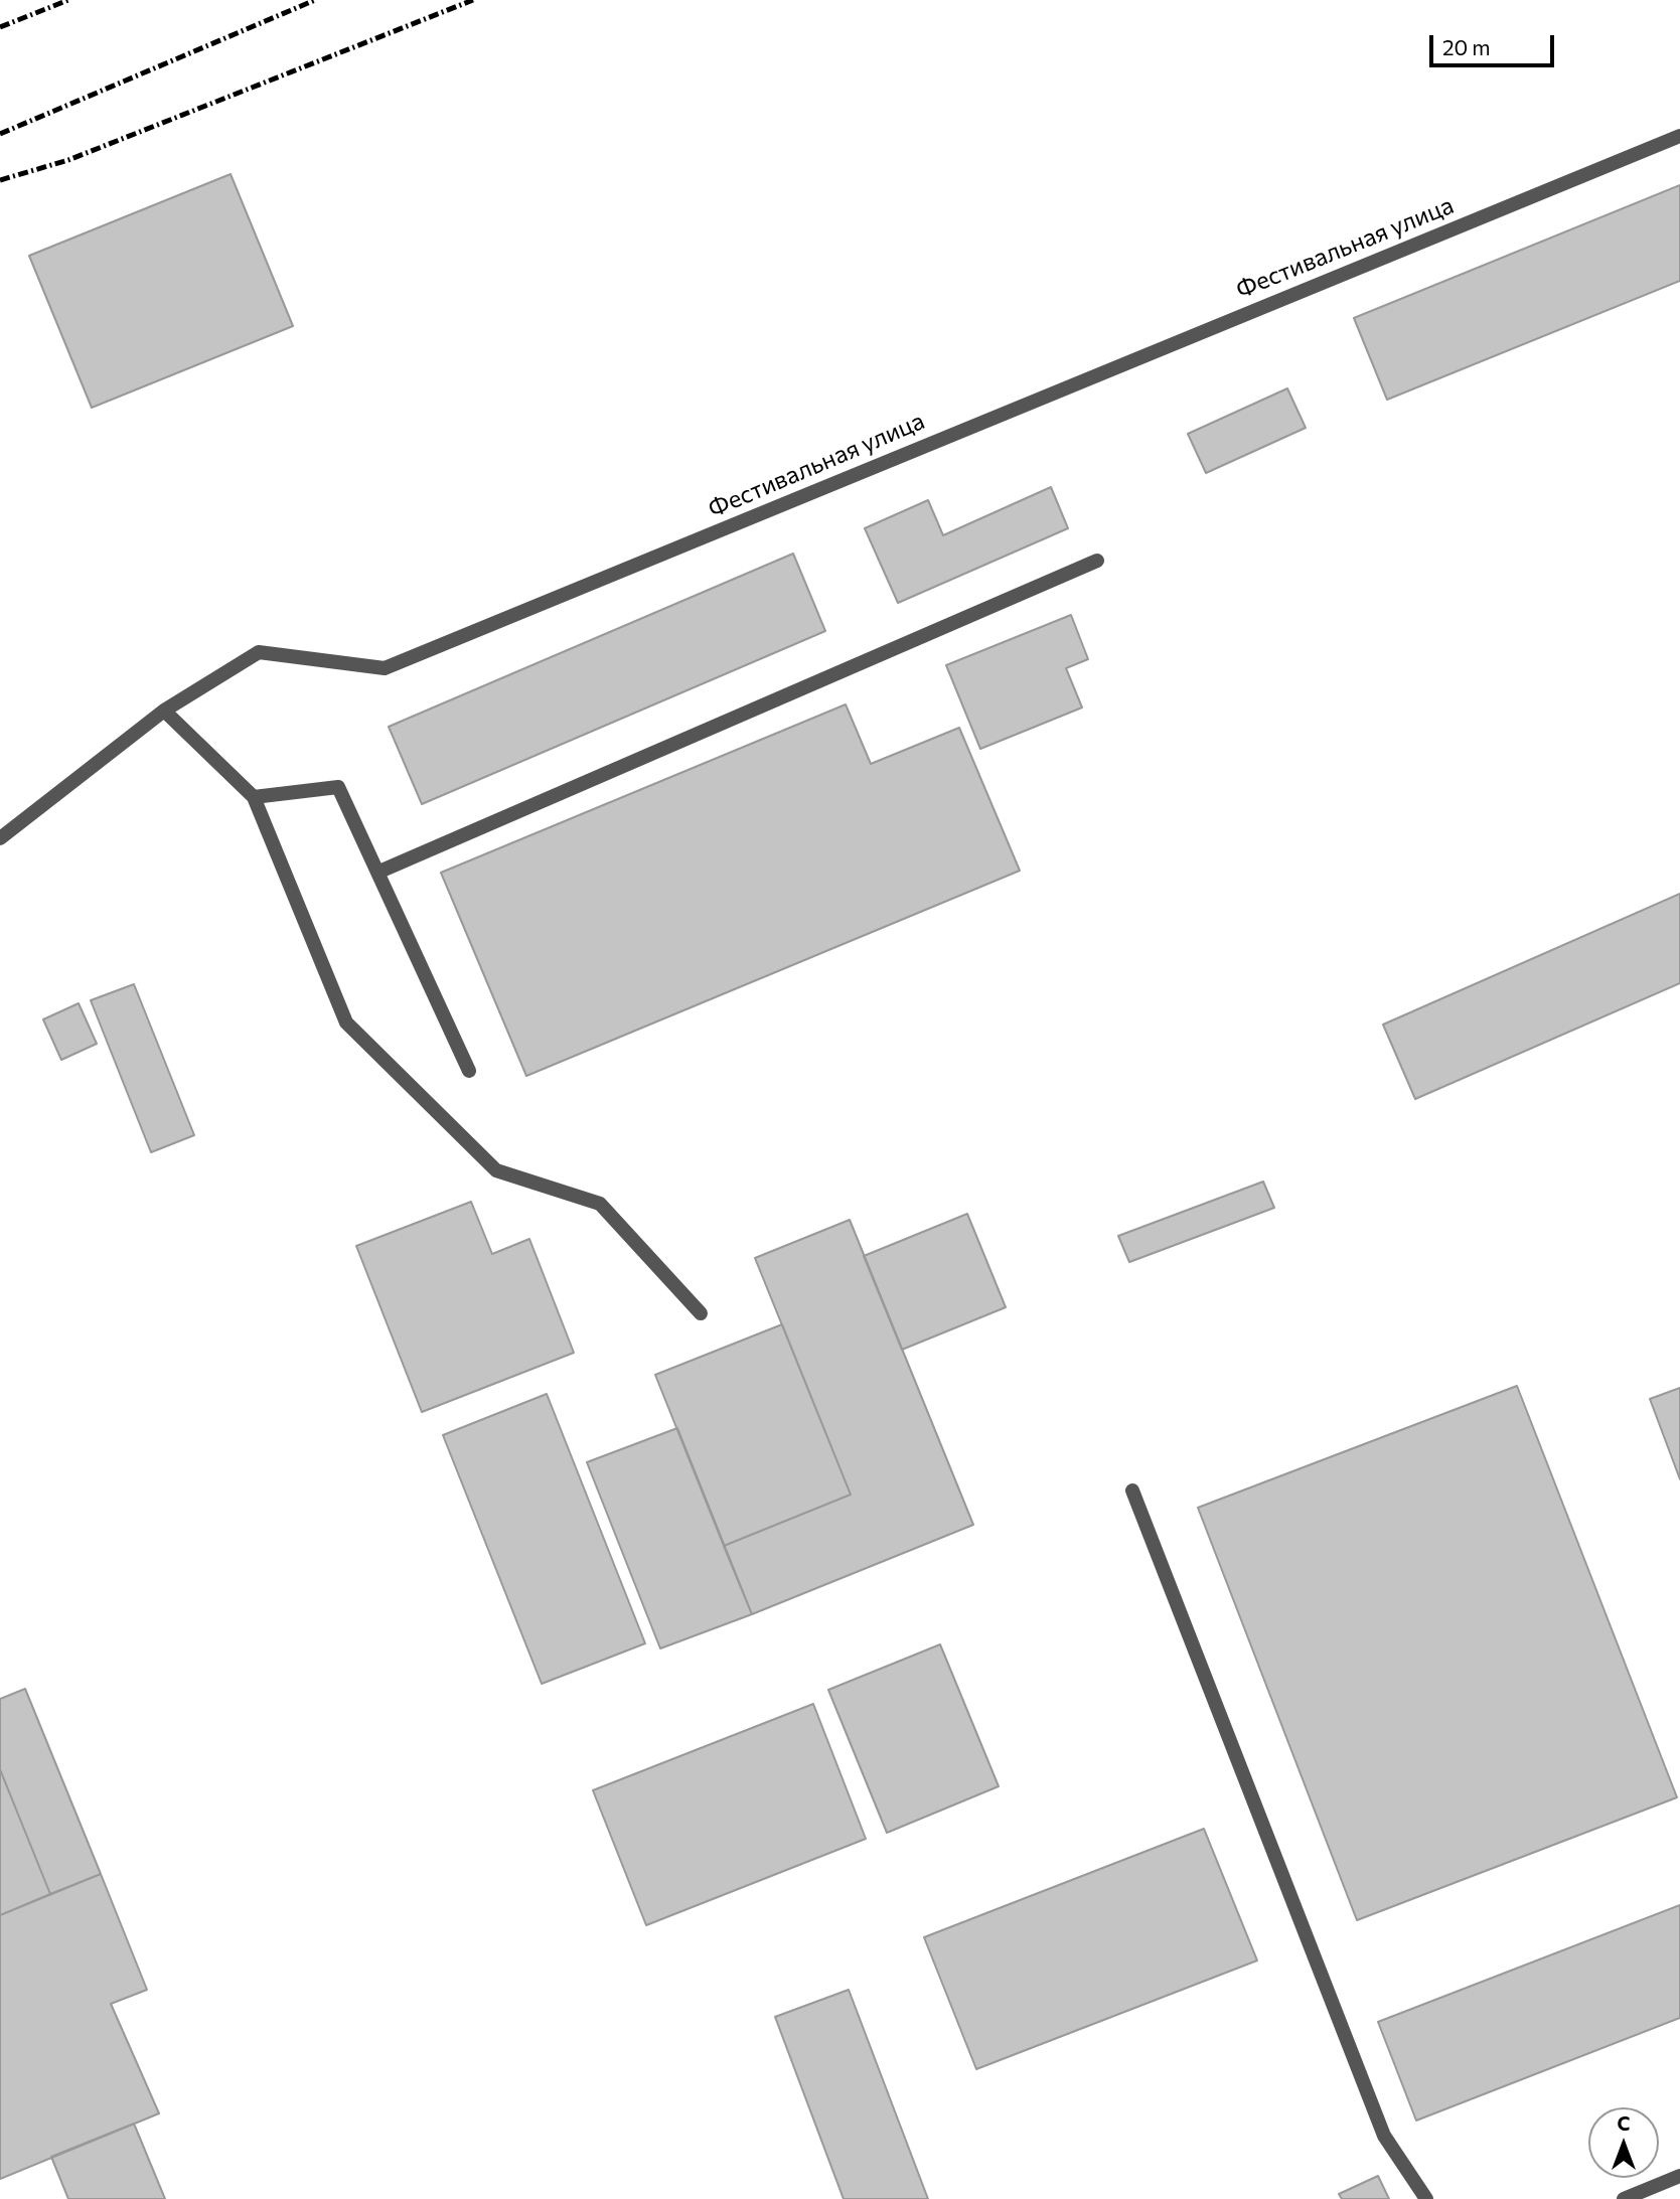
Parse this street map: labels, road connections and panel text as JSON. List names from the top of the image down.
{
  "streets": {
    "lane": ["Фестивальная улица"]
  },
  "scale_bar": "20 m",
  "north": "top"
}
